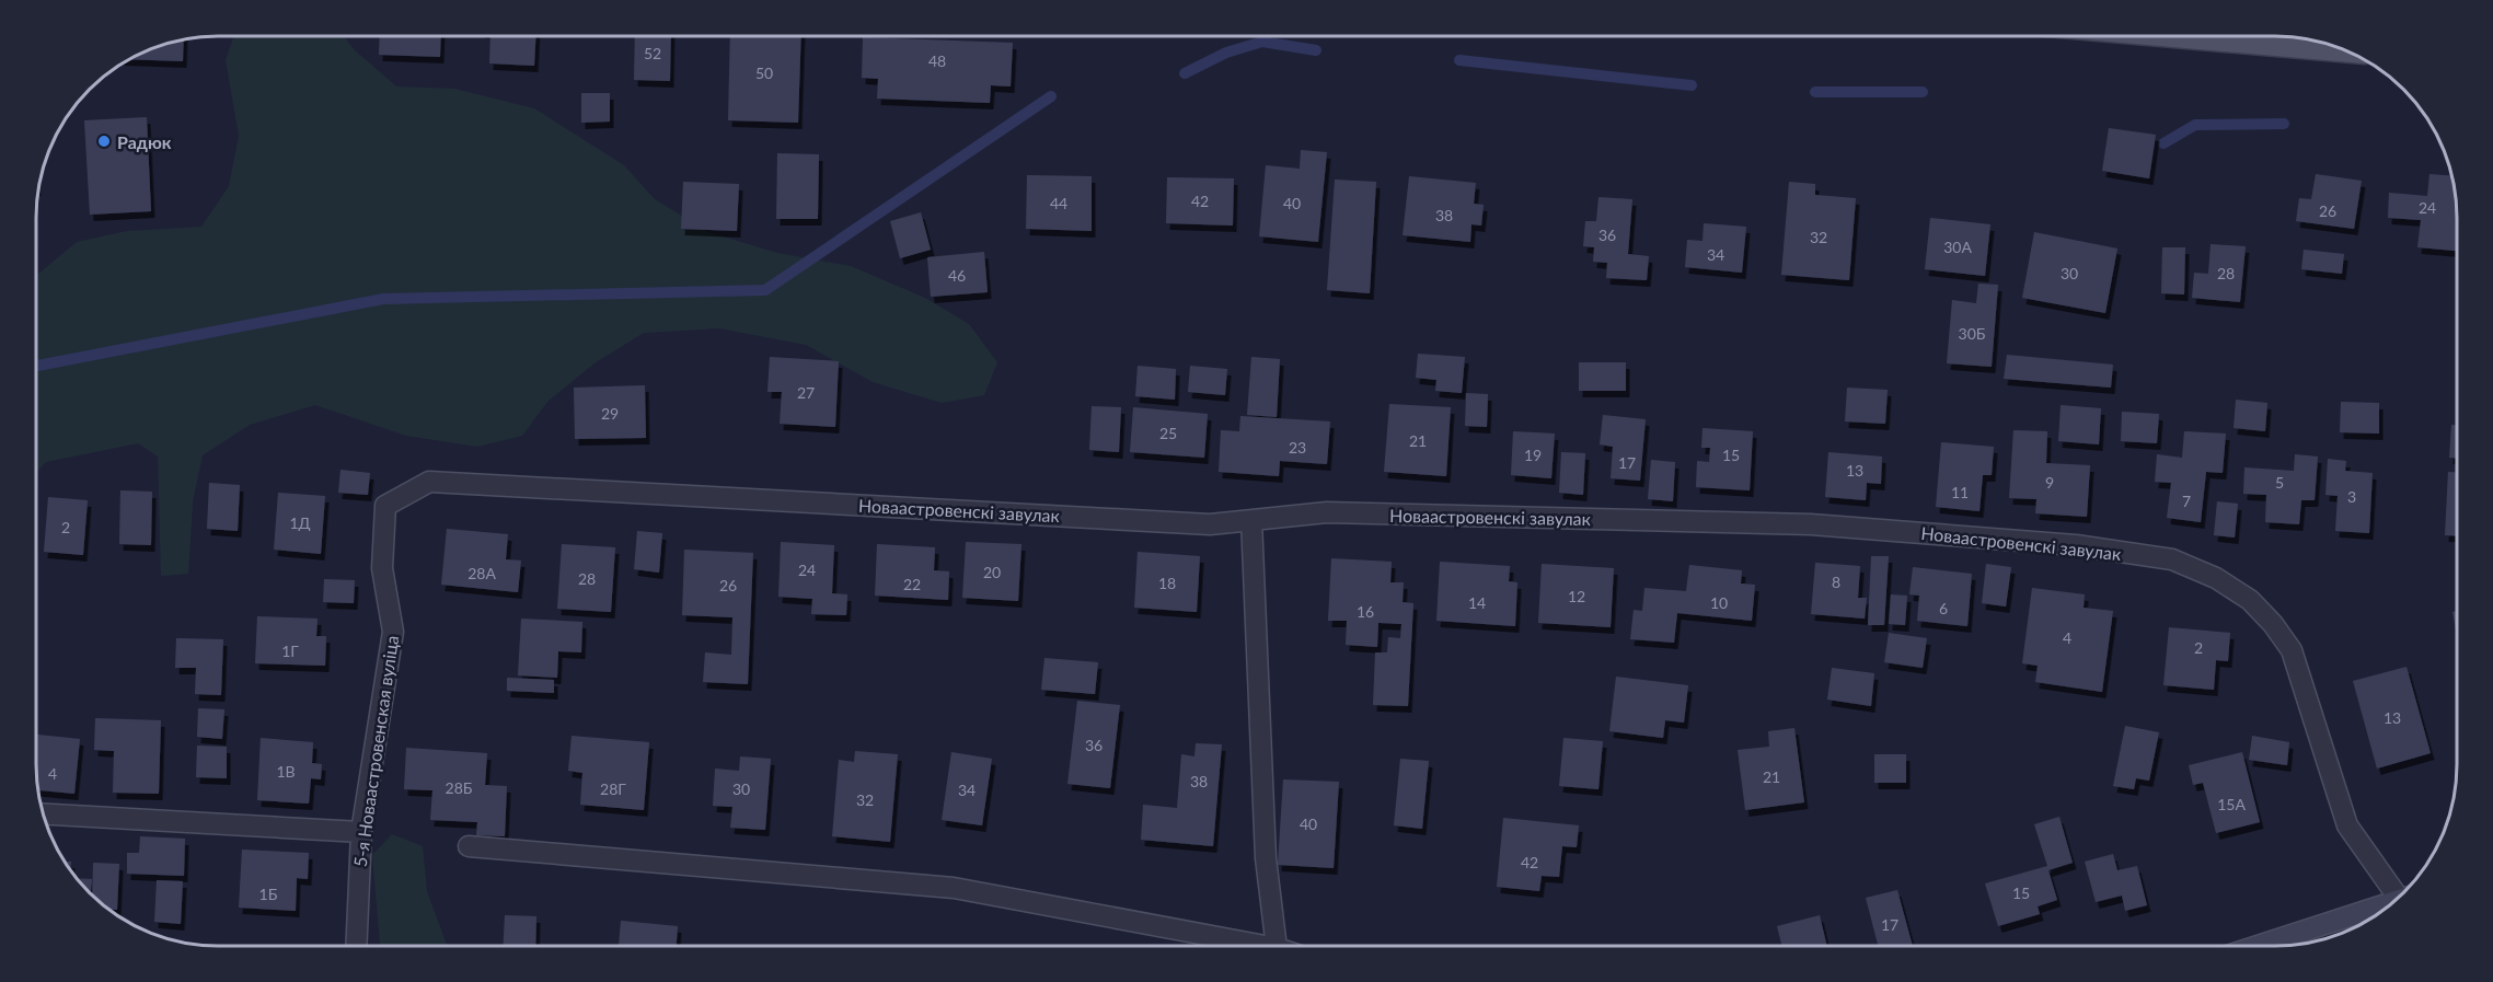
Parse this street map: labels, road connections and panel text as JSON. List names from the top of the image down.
{
  "streets": {
    "street": ["Новаастровенскі завулак", "5-я Новаастровенская вуліца"]
  },
  "crossings": [
    ["Новаастровенскі завулак", "5-я Новаастровенская вуліца"]
  ],
  "places": ["Радюк"],
  "house_numbers": [
    "52",
    "48",
    "50",
    "42",
    "44",
    "40",
    "24",
    "26",
    "38",
    "36",
    "32",
    "30А",
    "34",
    "30",
    "28",
    "46",
    "30Б",
    "27",
    "29",
    "25",
    "21",
    "23",
    "19",
    "15",
    "17",
    "13",
    "9",
    "5",
    "11",
    "3",
    "7",
    "1Д",
    "2",
    "24",
    "20",
    "28А",
    "28",
    "8",
    "18",
    "22",
    "26",
    "12",
    "14",
    "10",
    "6",
    "16",
    "4",
    "2",
    "1Г",
    "13",
    "36",
    "1В",
    "4",
    "21",
    "38",
    "28Б",
    "28Г",
    "30",
    "34",
    "32",
    "15А",
    "40",
    "42",
    "15",
    "1Б",
    "17"
  ]
}
